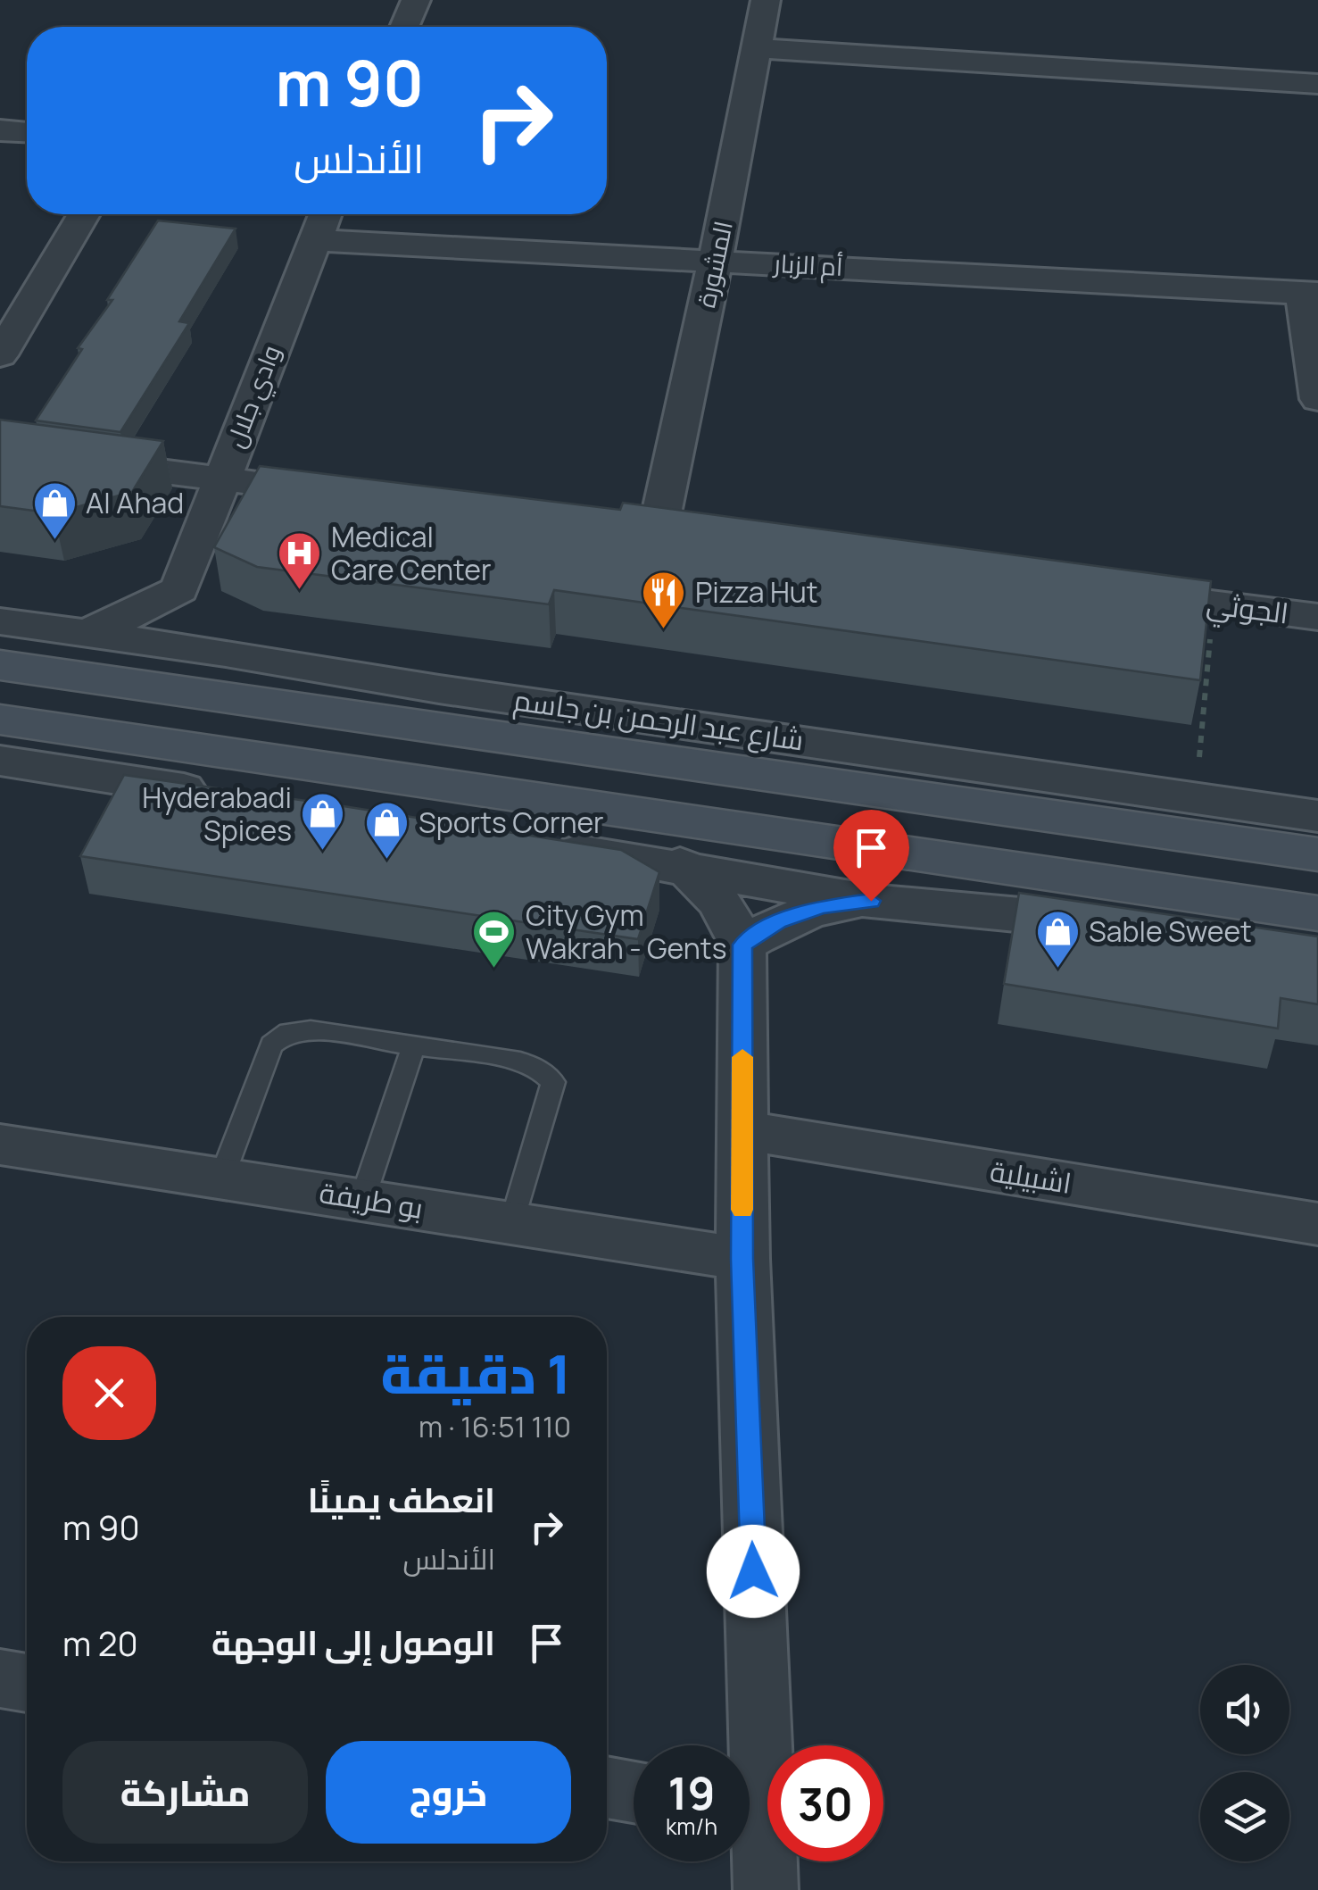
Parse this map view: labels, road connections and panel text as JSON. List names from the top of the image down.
{
  "streets": {
    "main road": ["شارع عبد الرحمن بن جاسم"],
    "street": [
      "المشورة",
      "أم الزبار",
      "وادي جلال",
      "الجوثي",
      "اشبيلية",
      "بو طريفة"
    ]
  },
  "crossings": [
    ["المشورة", "أم الزبار"],
    ["أم الزبار", "وادي جلال"]
  ],
  "places": {
    "shop": [
      "Al Ahad",
      "Hyderabadi Spices",
      "Sports Corner",
      "Sable Sweet"
    ],
    "hospital": ["Medical Care Center"],
    "restaurant": ["Pizza Hut"],
    "sports": ["City Gym Wakrah - Gents"]
  },
  "page": {
    "turn": ["90 m", "الأندلس"],
    "heading": ["1 دقيقة", "110 m · 16:51"],
    "list": [
      {
        "name": "انعطف يمينًا",
        "note": "الأندلس",
        "value": "90 m"
      },
      {
        "name": "الوصول إلى الوجهة",
        "value": "20 m"
      }
    ],
    "buttons": ["خروج", "مشاركة"],
    "speed": "19 km/h",
    "limit": "30"
  }
}
